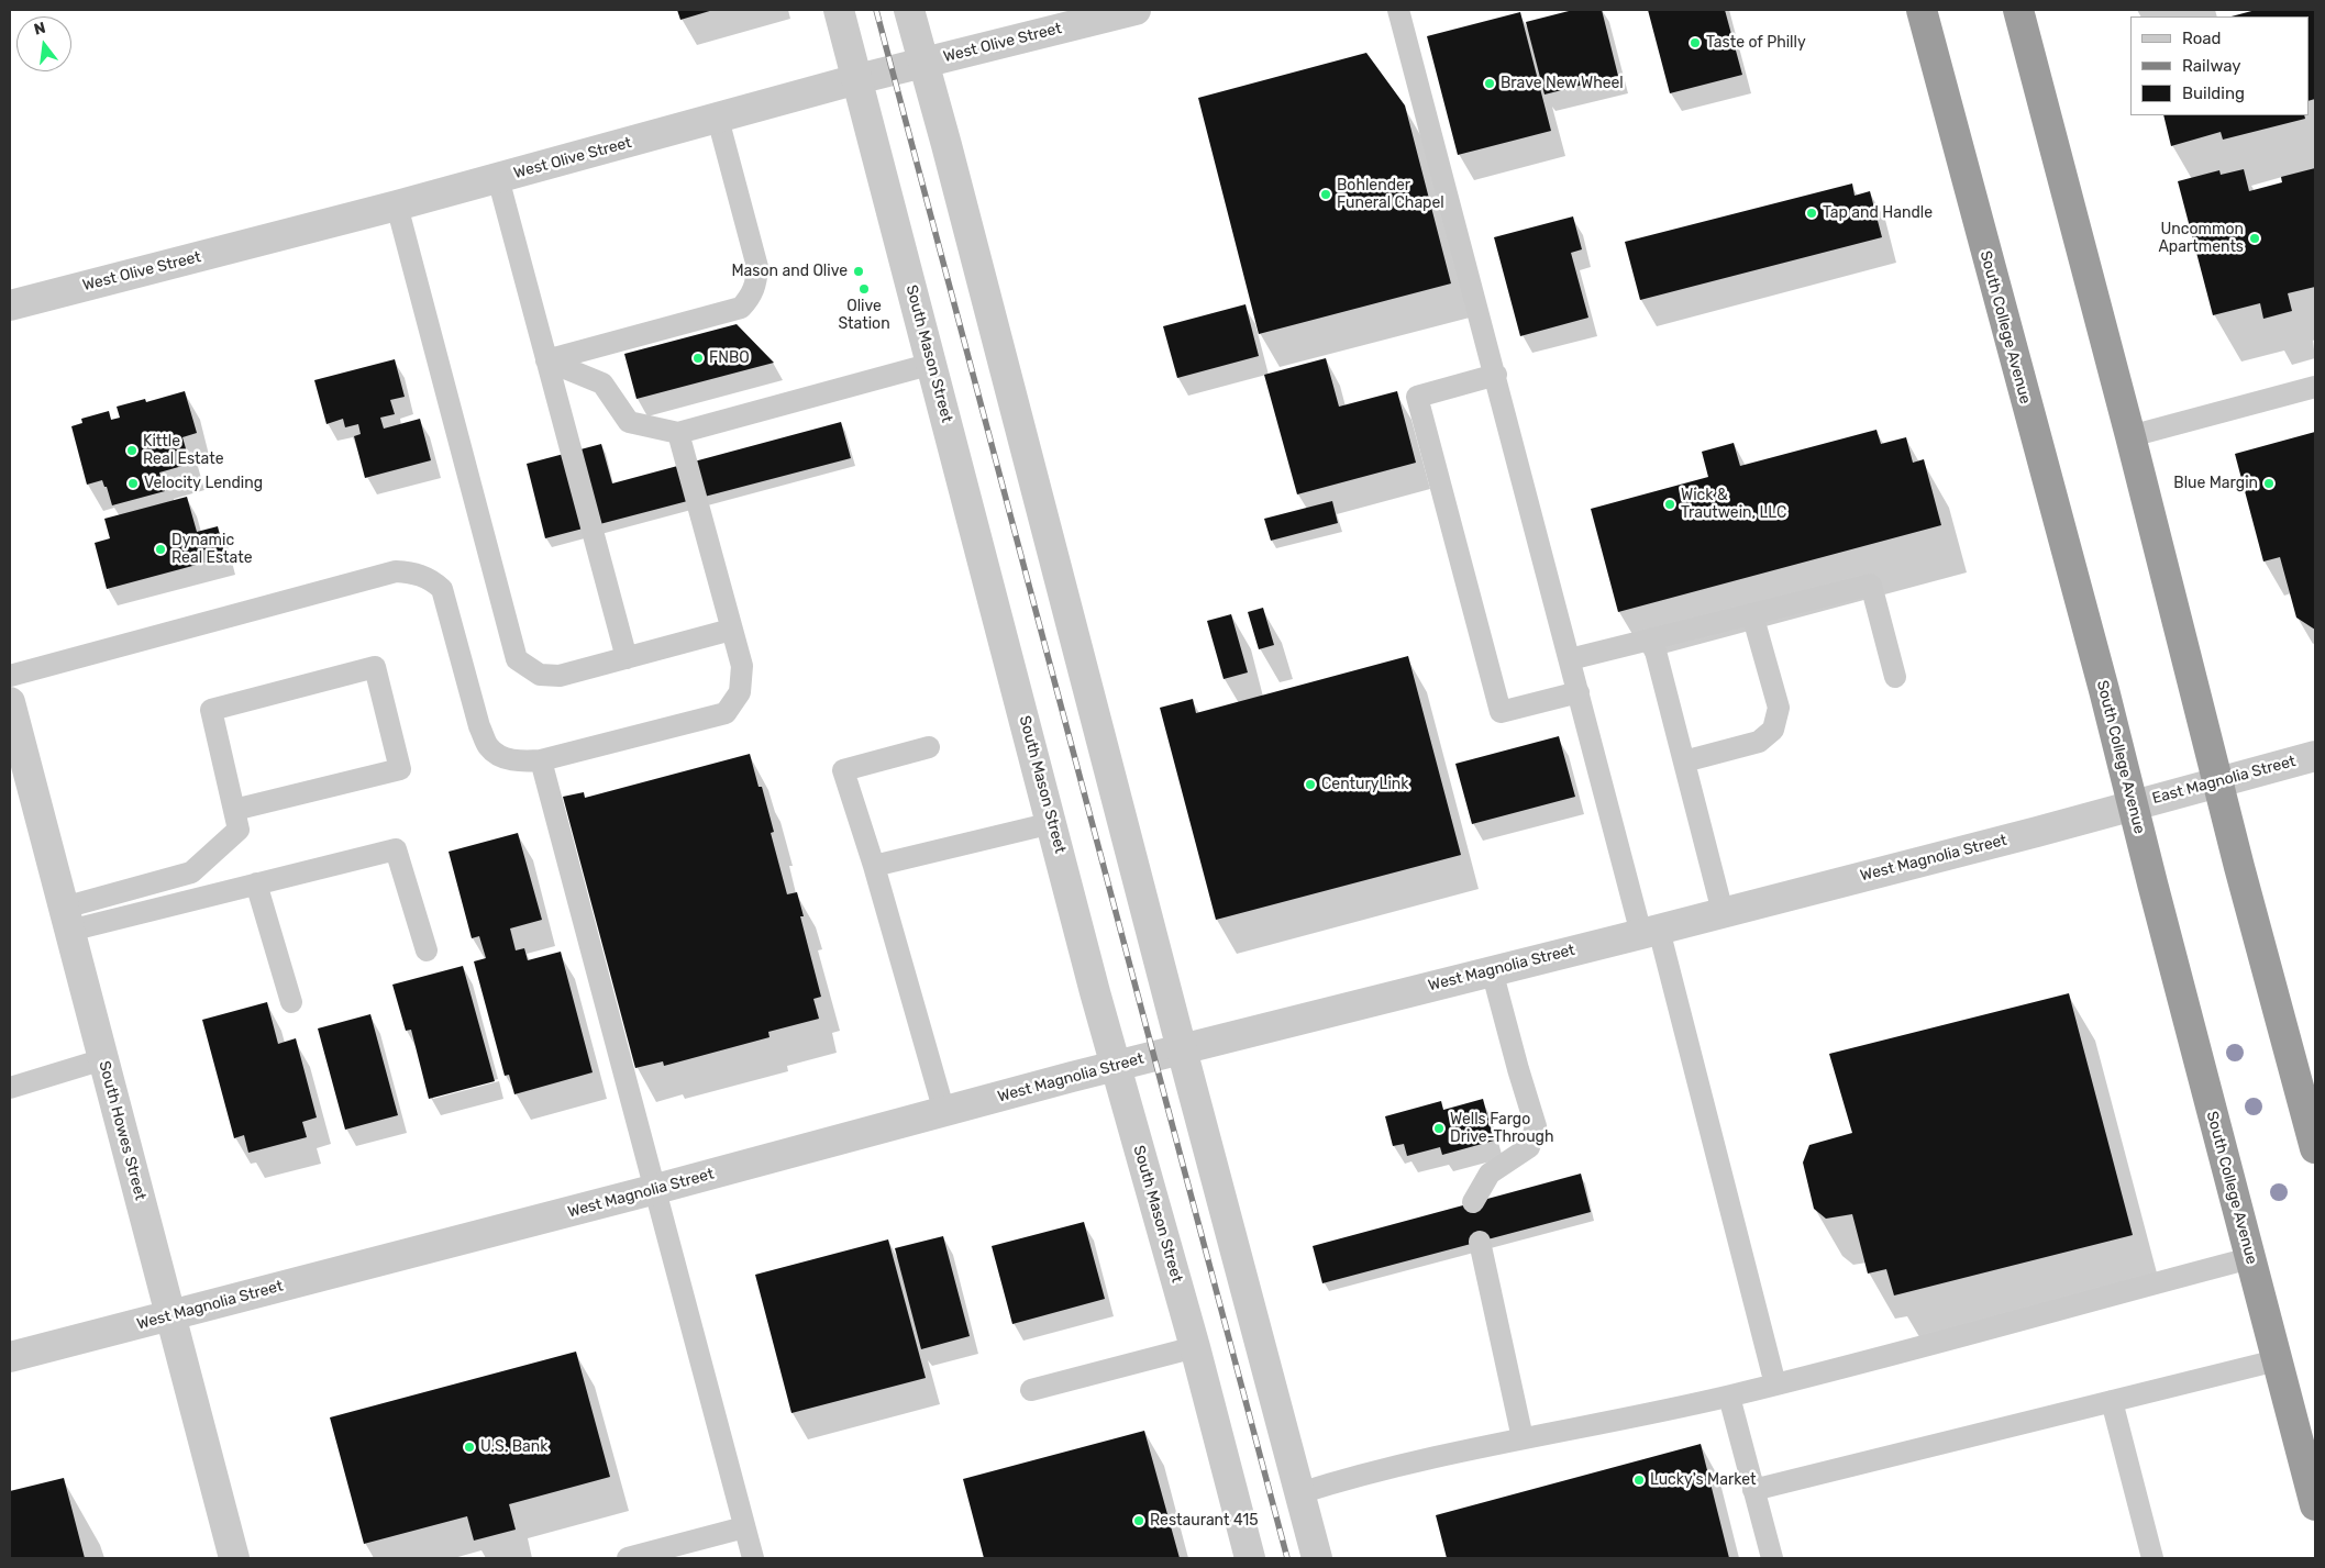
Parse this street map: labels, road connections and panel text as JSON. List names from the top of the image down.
{
  "streets": {
    "highway": ["South College Avenue"],
    "street": [
      "West Olive Street",
      "South Mason Street",
      "East Magnolia Street",
      "West Magnolia Street",
      "South Howes Street"
    ]
  },
  "crossings": [
    ["West Olive Street", "South Mason Street"],
    ["South College Avenue", "East Magnolia Street"],
    ["South College Avenue", "West Magnolia Street"],
    ["South Mason Street", "West Magnolia Street"],
    ["East Magnolia Street", "West Magnolia Street"],
    ["West Magnolia Street", "South Howes Street"]
  ],
  "places": [
    "Taste of Philly",
    "Brave New Wheel",
    "Bohlender Funeral Chapel",
    "Tap and Handle",
    "Uncommon Apartments",
    "Mason and Olive",
    "Olive Station",
    "FNBO",
    "Kittle Real Estate",
    "Velocity Lending",
    "Blue Margin",
    "Wick & Trautwein, LLC",
    "Dynamic Real Estate",
    "CenturyLink",
    "Wells Fargo Drive-Through",
    "U.S. Bank",
    "Lucky's Market",
    "Restaurant 415"
  ],
  "legend": ["Road", "Railway", "Building"],
  "north": "top"
}
